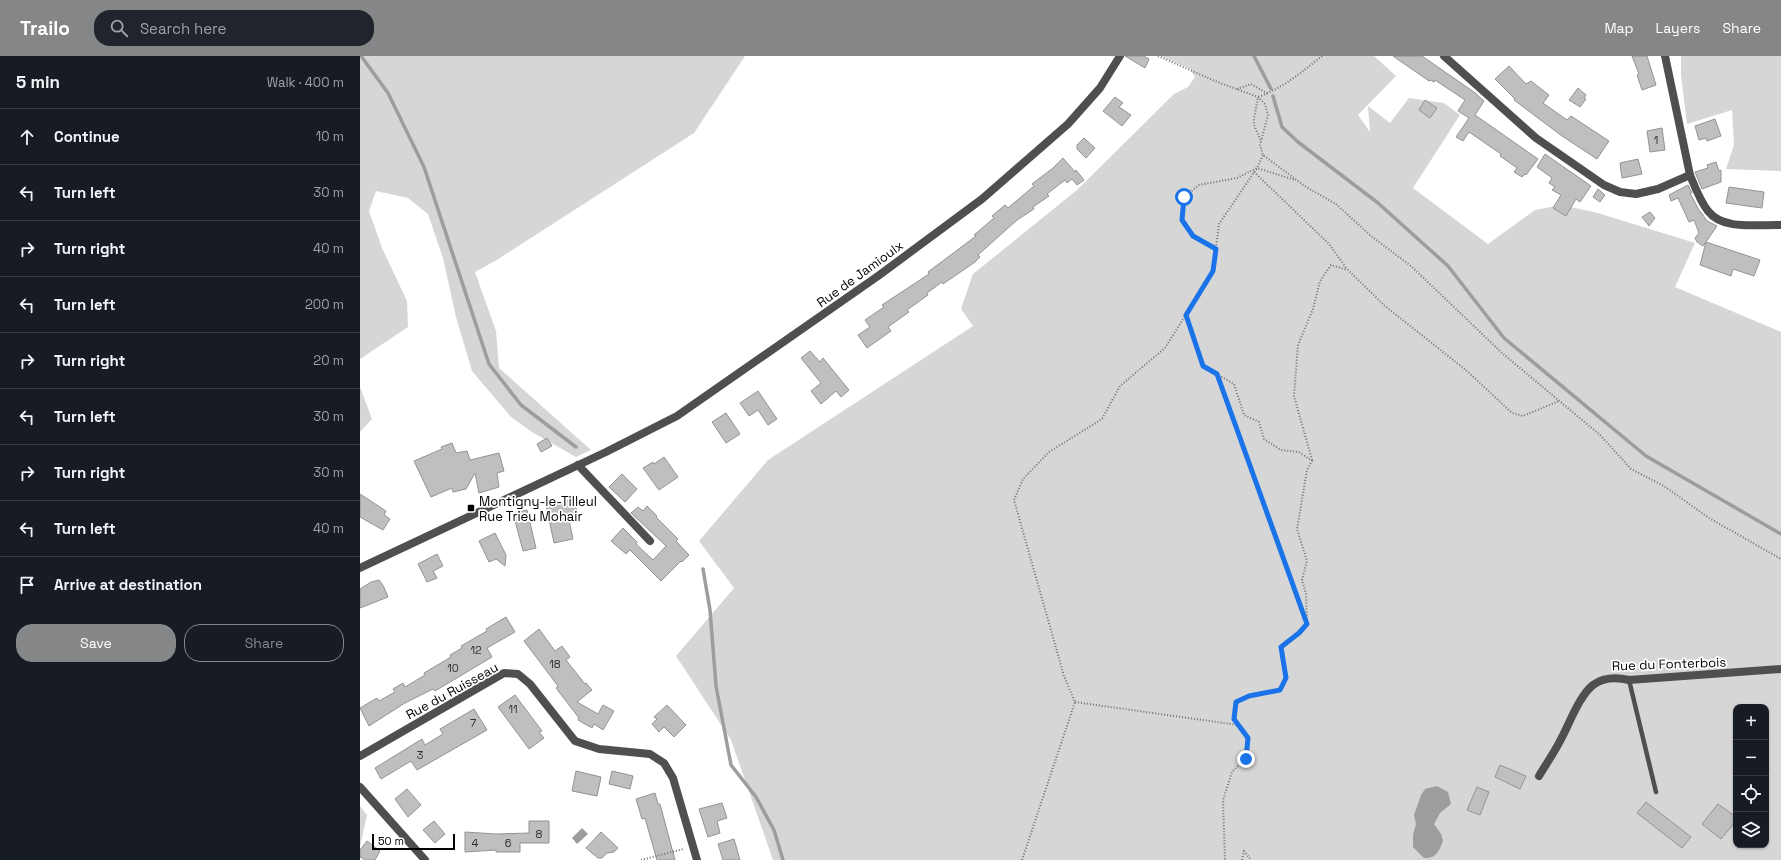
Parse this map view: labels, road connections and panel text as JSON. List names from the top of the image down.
{
  "streets": {
    "street": ["Rue de Jamioulx", "Rue du Fonterbois", "Rue du Ruisseau"]
  },
  "places": {
    "transit": ["Montigny-le-Tilleul Rue Trieu Mohair"]
  },
  "house_numbers": [
    "1",
    "12",
    "18",
    "10",
    "11",
    "7",
    "3",
    "8",
    "4",
    "6"
  ],
  "scale_bar": "50 m",
  "page": {
    "header": "Trailo",
    "search": "Search here",
    "nav": ["Map", "Layers", "Share"],
    "heading": ["5 min", "Walk · 400 m"],
    "list": [
      ["Continue", "10 m"],
      ["Turn left", "30 m"],
      ["Turn right", "40 m"],
      ["Turn left", "200 m"],
      ["Turn right", "20 m"],
      ["Turn left", "30 m"],
      ["Turn right", "30 m"],
      ["Turn left", "40 m"],
      "Arrive at destination"
    ],
    "buttons": ["Save", "Share"],
    "map_buttons": ["+", "−"],
    "scale": "50 m"
  }
}
